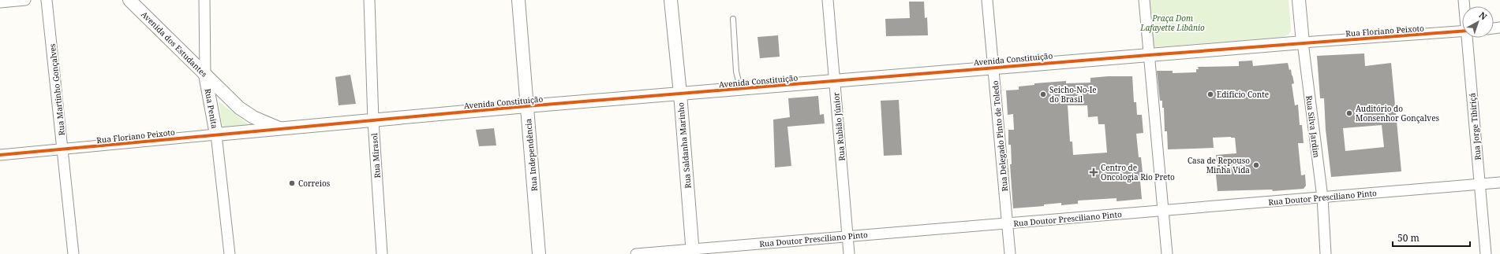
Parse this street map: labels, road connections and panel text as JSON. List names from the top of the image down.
{
  "streets": {
    "street": [
      "Rua Floriano Peixoto",
      "Avenida dos Estudantes",
      "Avenida Constituição",
      "Rua Martinho Gonçalves",
      "Rua Penita",
      "Rua Rubião Júnior",
      "Rua Silva Jardim",
      "Rua Jorge Tibiriçá",
      "Rua Delegado Pinto de Toledo",
      "Rua Saldanha Marinho",
      "Rua Independência",
      "Rua Mirasol",
      "Rua Doutor Presciliano Pinto"
    ]
  },
  "crossings": [
    ["Rua Floriano Peixoto", "Avenida Constituição"],
    ["Rua Floriano Peixoto", "Rua Martinho Gonçalves"],
    ["Rua Floriano Peixoto", "Rua Penita"],
    ["Rua Floriano Peixoto", "Rua Silva Jardim"],
    ["Avenida dos Estudantes", "Avenida Constituição"],
    ["Avenida dos Estudantes", "Rua Penita"],
    ["Avenida Constituição", "Rua Penita"],
    ["Avenida Constituição", "Rua Rubião Júnior"],
    ["Avenida Constituição", "Rua Silva Jardim"],
    ["Avenida Constituição", "Rua Delegado Pinto de Toledo"],
    ["Avenida Constituição", "Rua Saldanha Marinho"],
    ["Avenida Constituição", "Rua Independência"],
    ["Avenida Constituição", "Rua Mirasol"],
    ["Rua Rubião Júnior", "Rua Doutor Presciliano Pinto"],
    ["Rua Silva Jardim", "Rua Doutor Presciliano Pinto"],
    ["Rua Jorge Tibiriçá", "Rua Doutor Presciliano Pinto"],
    ["Rua Delegado Pinto de Toledo", "Rua Doutor Presciliano Pinto"],
    ["Rua Saldanha Marinho", "Rua Doutor Presciliano Pinto"]
  ],
  "parks": ["Praça Dom Lafayette Libânio"],
  "places": {
    "other": [
      "Seicho-No-Ie do Brasil",
      "Edifício Conte",
      "Auditório do Monsenhor Gonçalves",
      "Casa de Repouso Minha Vida",
      "Correios"
    ],
    "health": ["Centro de Oncologia Rio Preto"]
  },
  "scale_bar": "50 m",
  "north": "top right"
}
